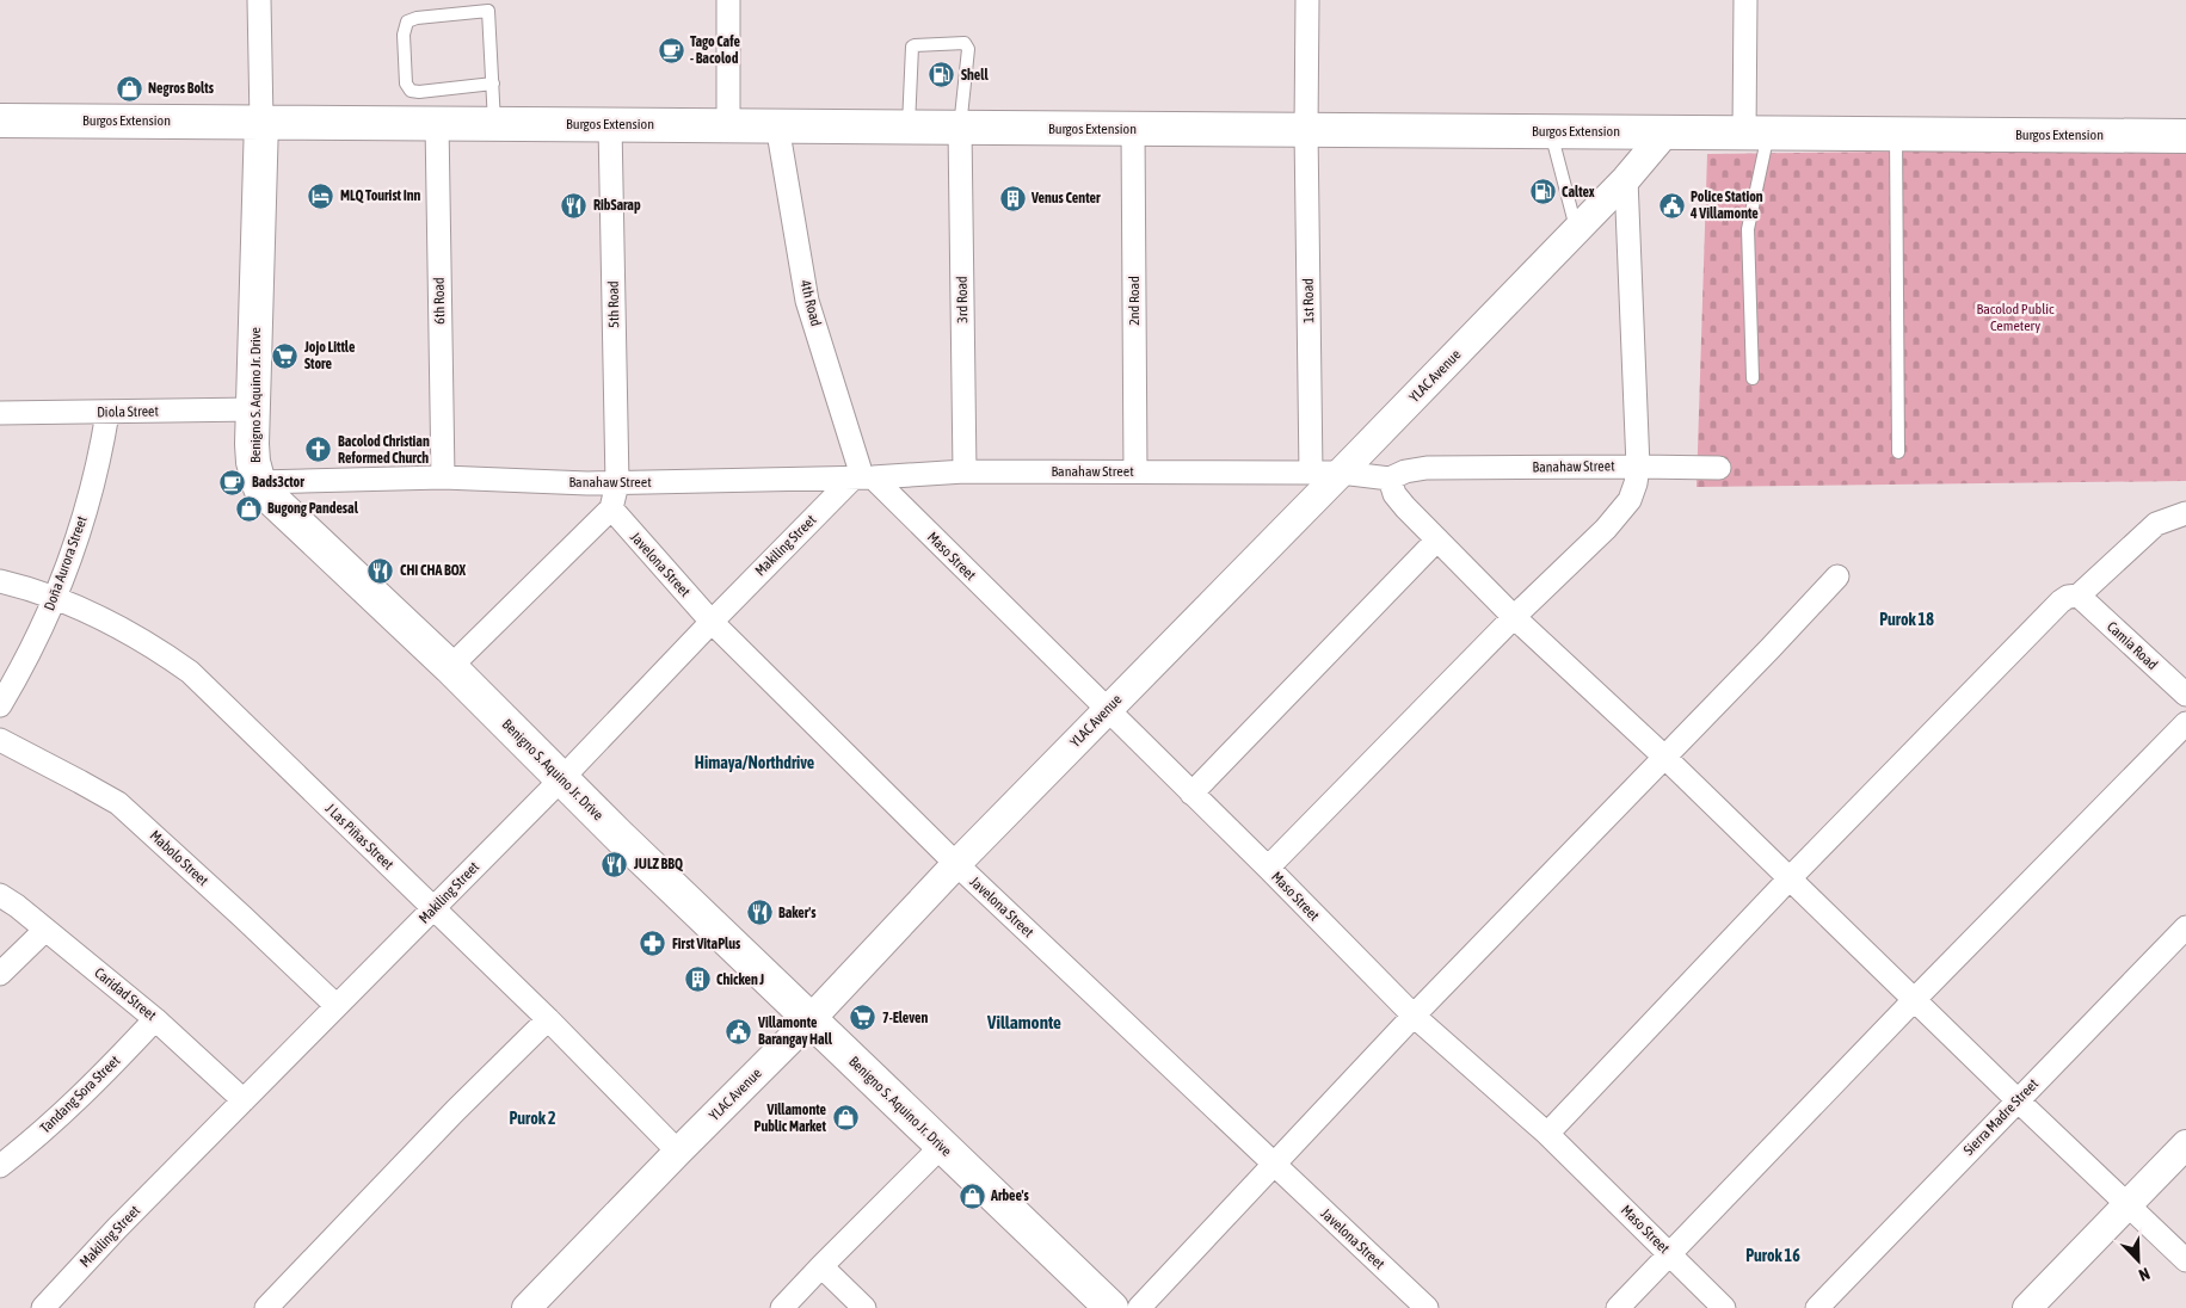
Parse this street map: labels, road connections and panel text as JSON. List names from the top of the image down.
{
  "streets": {
    "main road": ["Burgos Extension", "Benigno S. Aquino Jr. Drive"],
    "street": [
      "3rd Road",
      "6th Road",
      "2nd Road",
      "1st Road",
      "4th Road",
      "5th Road",
      "YLAC Avenue",
      "Diola Street",
      "Banahaw Street",
      "Makiling Street",
      "Maso Street",
      "Doña Aurora Street",
      "Javelona Street",
      "Camia Road",
      "J Las Piñas Street",
      "Mabolo Street",
      "Caridad Street",
      "Tandang Sora Street",
      "Sierra Madre Street"
    ]
  },
  "crossings": [
    ["Burgos Extension", "3rd Road"],
    ["Burgos Extension", "6th Road"],
    ["Burgos Extension", "2nd Road"],
    ["Burgos Extension", "1st Road"],
    ["Burgos Extension", "4th Road"],
    ["Burgos Extension", "5th Road"],
    ["Burgos Extension", "YLAC Avenue"],
    ["Burgos Extension", "Benigno S. Aquino Jr. Drive"],
    ["3rd Road", "Banahaw Street"],
    ["6th Road", "Banahaw Street"],
    ["2nd Road", "Banahaw Street"],
    ["1st Road", "Banahaw Street"],
    ["4th Road", "Banahaw Street"],
    ["4th Road", "Makiling Street"],
    ["4th Road", "Maso Street"],
    ["5th Road", "Banahaw Street"],
    ["YLAC Avenue", "Benigno S. Aquino Jr. Drive"],
    ["YLAC Avenue", "Banahaw Street"],
    ["YLAC Avenue", "Maso Street"],
    ["YLAC Avenue", "Javelona Street"],
    ["YLAC Avenue", "J Las Piñas Street"],
    ["Benigno S. Aquino Jr. Drive", "Diola Street"],
    ["Benigno S. Aquino Jr. Drive", "Banahaw Street"],
    ["Benigno S. Aquino Jr. Drive", "Makiling Street"],
    ["Diola Street", "Doña Aurora Street"],
    ["Banahaw Street", "Makiling Street"],
    ["Banahaw Street", "Maso Street"],
    ["Makiling Street", "Maso Street"],
    ["Makiling Street", "Javelona Street"],
    ["Makiling Street", "J Las Piñas Street"],
    ["Makiling Street", "Mabolo Street"],
    ["Makiling Street", "Caridad Street"],
    ["Doña Aurora Street", "J Las Piñas Street"],
    ["Caridad Street", "Tandang Sora Street"]
  ],
  "districts": [
    "Purok 18",
    "Himaya/Northdrive",
    "Villamonte",
    "Purok 2",
    "Purok 16"
  ],
  "parks": ["Bacolod Public Cemetery"],
  "places": {
    "cafe": ["Tago Cafe - Bacolod", "Bads3ctor"],
    "fuel station": ["Shell", "Caltex"],
    "shop": [
      "Negros Bolts",
      "Bugong Pandesal",
      "Villamonte Public Market",
      "Arbee's"
    ],
    "hotel": ["MLQ Tourist Inn"],
    "building": ["Venus Center", "Chicken J"],
    "restaurant": [
      "RibSarap",
      "CHI CHA BOX",
      "JULZ BBQ",
      "Baker's"
    ],
    "public building": ["Police Station 4 Villamonte", "Villamonte Barangay Hall"],
    "supermarket": ["Jojo Little Store", "7-Eleven"],
    "church": ["Bacolod Christian Reformed Church"],
    "pharmacy": ["First VitaPlus"]
  },
  "north": "bottom right"
}
